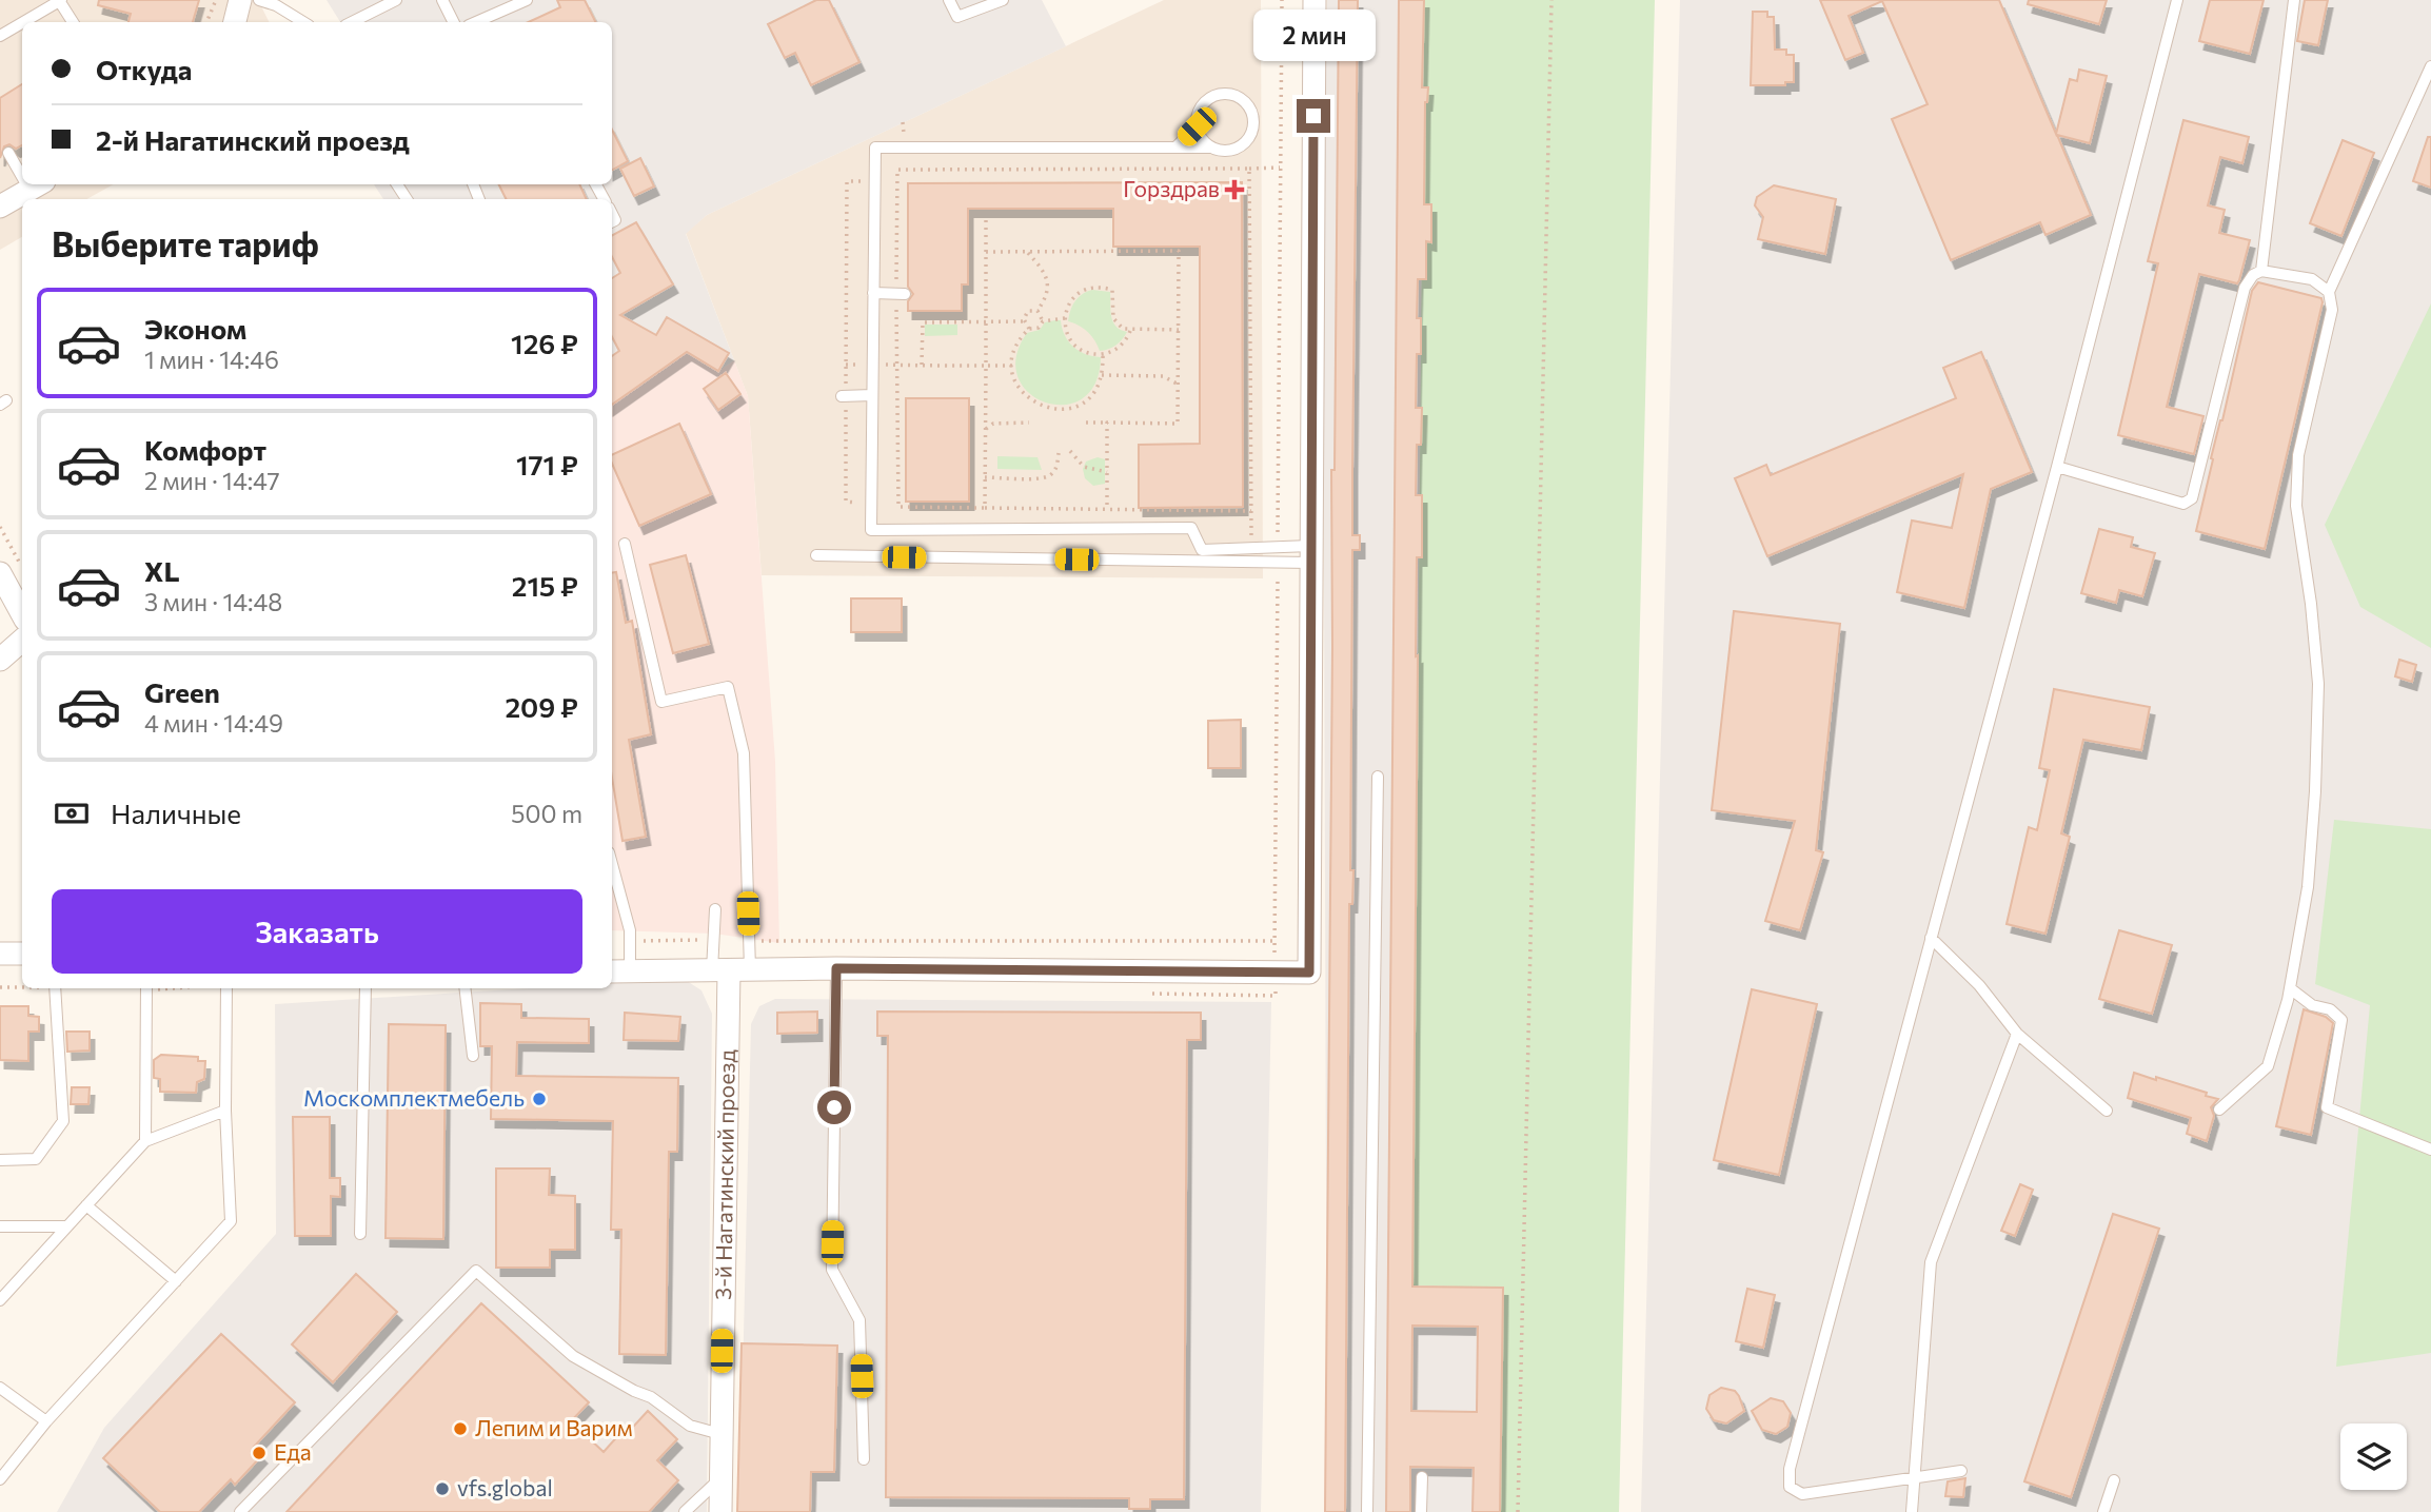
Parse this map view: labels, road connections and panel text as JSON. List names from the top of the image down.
{
  "streets": {
    "street": ["3-й Нагатинский проезд"]
  },
  "places": {
    "health": ["Горздрав"],
    "other": [
      "Москомплектмебель",
      "Лепим и Варим",
      "Еда",
      "vfs.global"
    ]
  },
  "page": {
    "bubble": "2 мин",
    "banner": ["Откуда", "2-й Нагатинский проезд"],
    "heading": "Выберите тариф",
    "list": [
      {
        "name": "Эконом",
        "note": "1 мин · 14:46",
        "value": "126 ₽"
      },
      {
        "name": "Комфорт",
        "note": "2 мин · 14:47",
        "value": "171 ₽"
      },
      {
        "name": "XL",
        "note": "3 мин · 14:48",
        "value": "215 ₽"
      },
      {
        "name": "Green",
        "note": "4 мин · 14:49",
        "value": "209 ₽"
      }
    ],
    "pay": ["Наличные", "500 m"],
    "buttons": "Заказать"
  }
}
